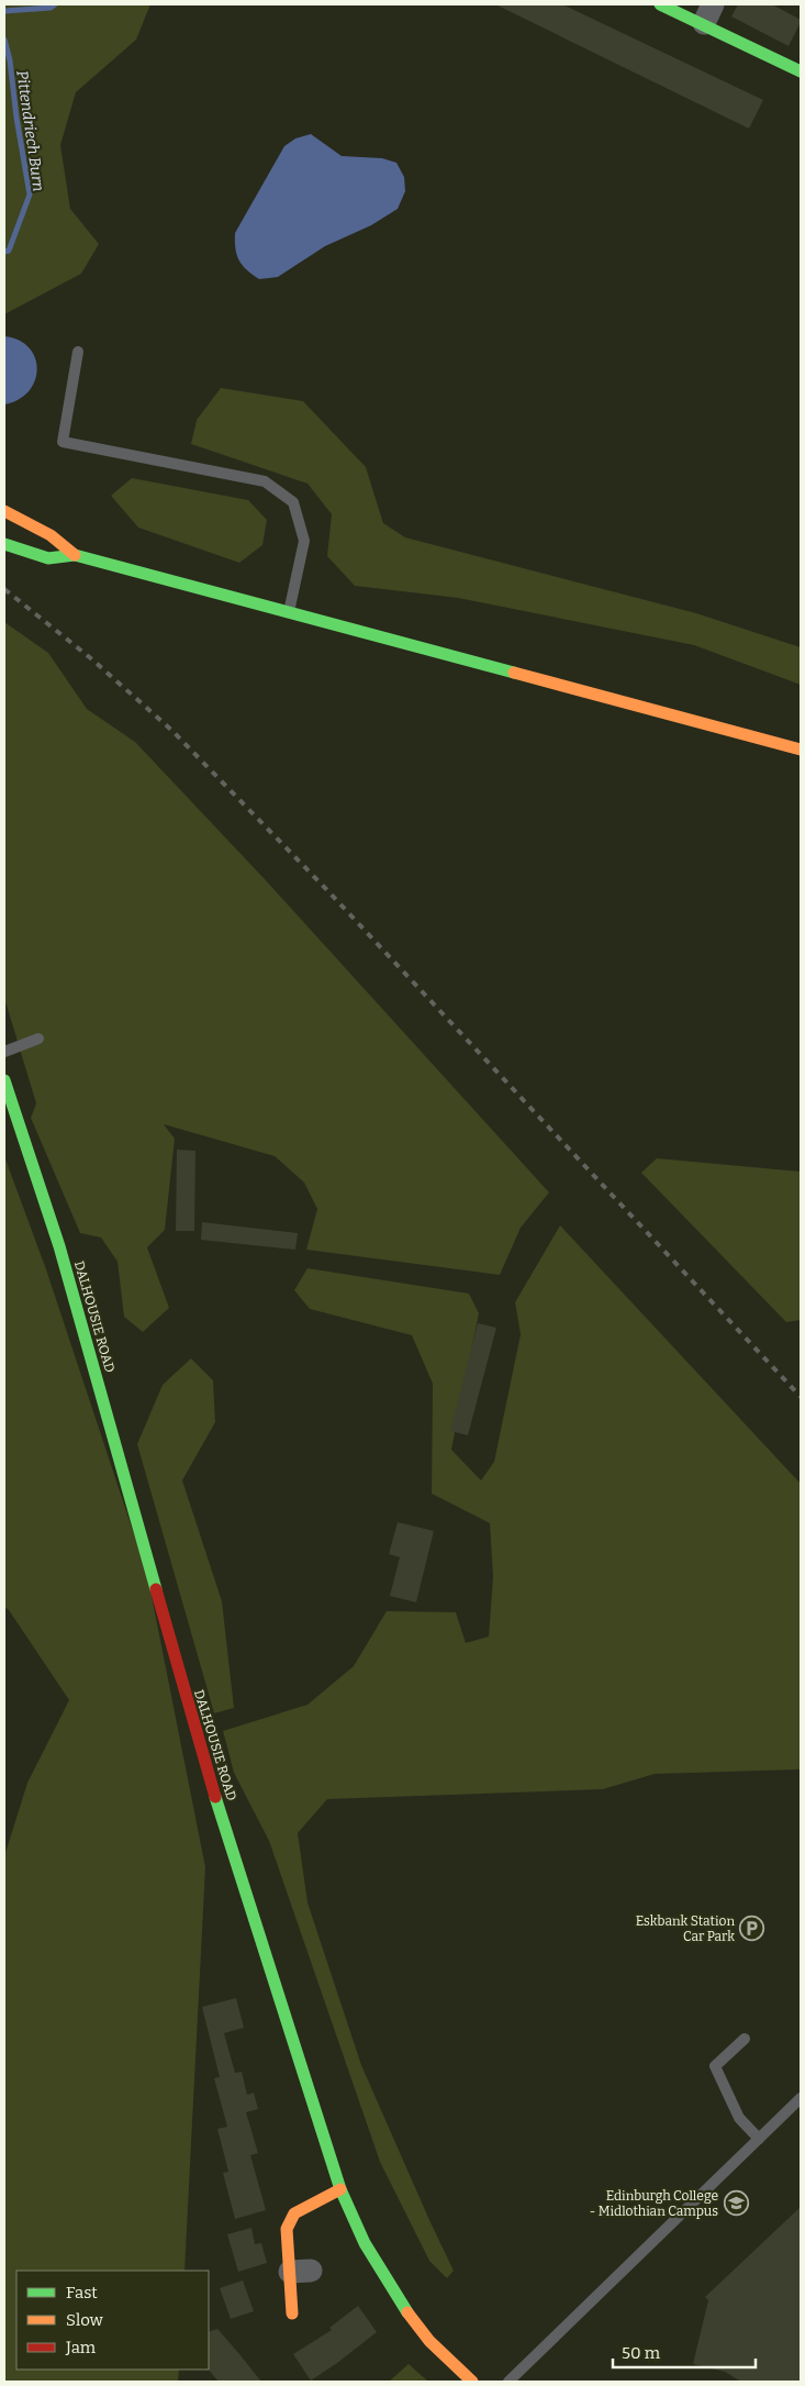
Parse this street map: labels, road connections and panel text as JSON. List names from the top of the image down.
{
  "streets": {
    "main road": ["DALHOUSIE ROAD"]
  },
  "water": ["Pittendriech Burn"],
  "places": {
    "parking": ["Eskbank Station Car Park"],
    "school or university": ["Edinburgh College - Midlothian Campus"]
  },
  "legend": ["Fast", "Slow", "Jam"],
  "scale_bar": "50 m"
}
